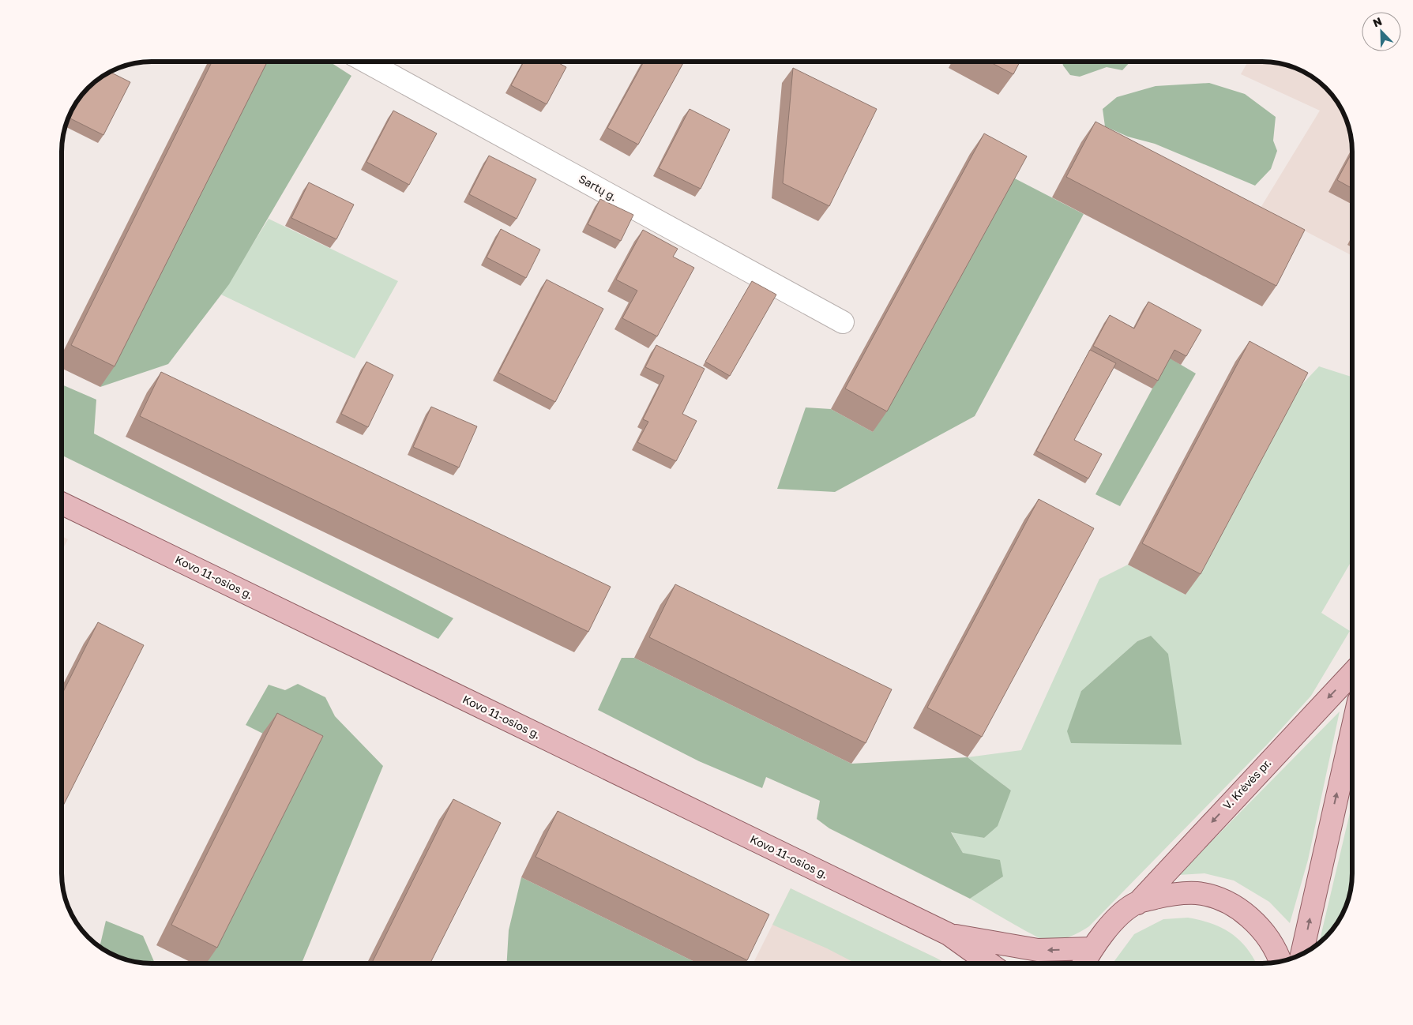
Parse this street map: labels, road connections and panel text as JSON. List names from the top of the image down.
{
  "streets": {
    "main road": ["Kovo 11-osios g.", "V. Krėvės pr."],
    "street": ["Sartų g."]
  },
  "one_way": ["V. Krėvės pr."],
  "north": "top left"
}
